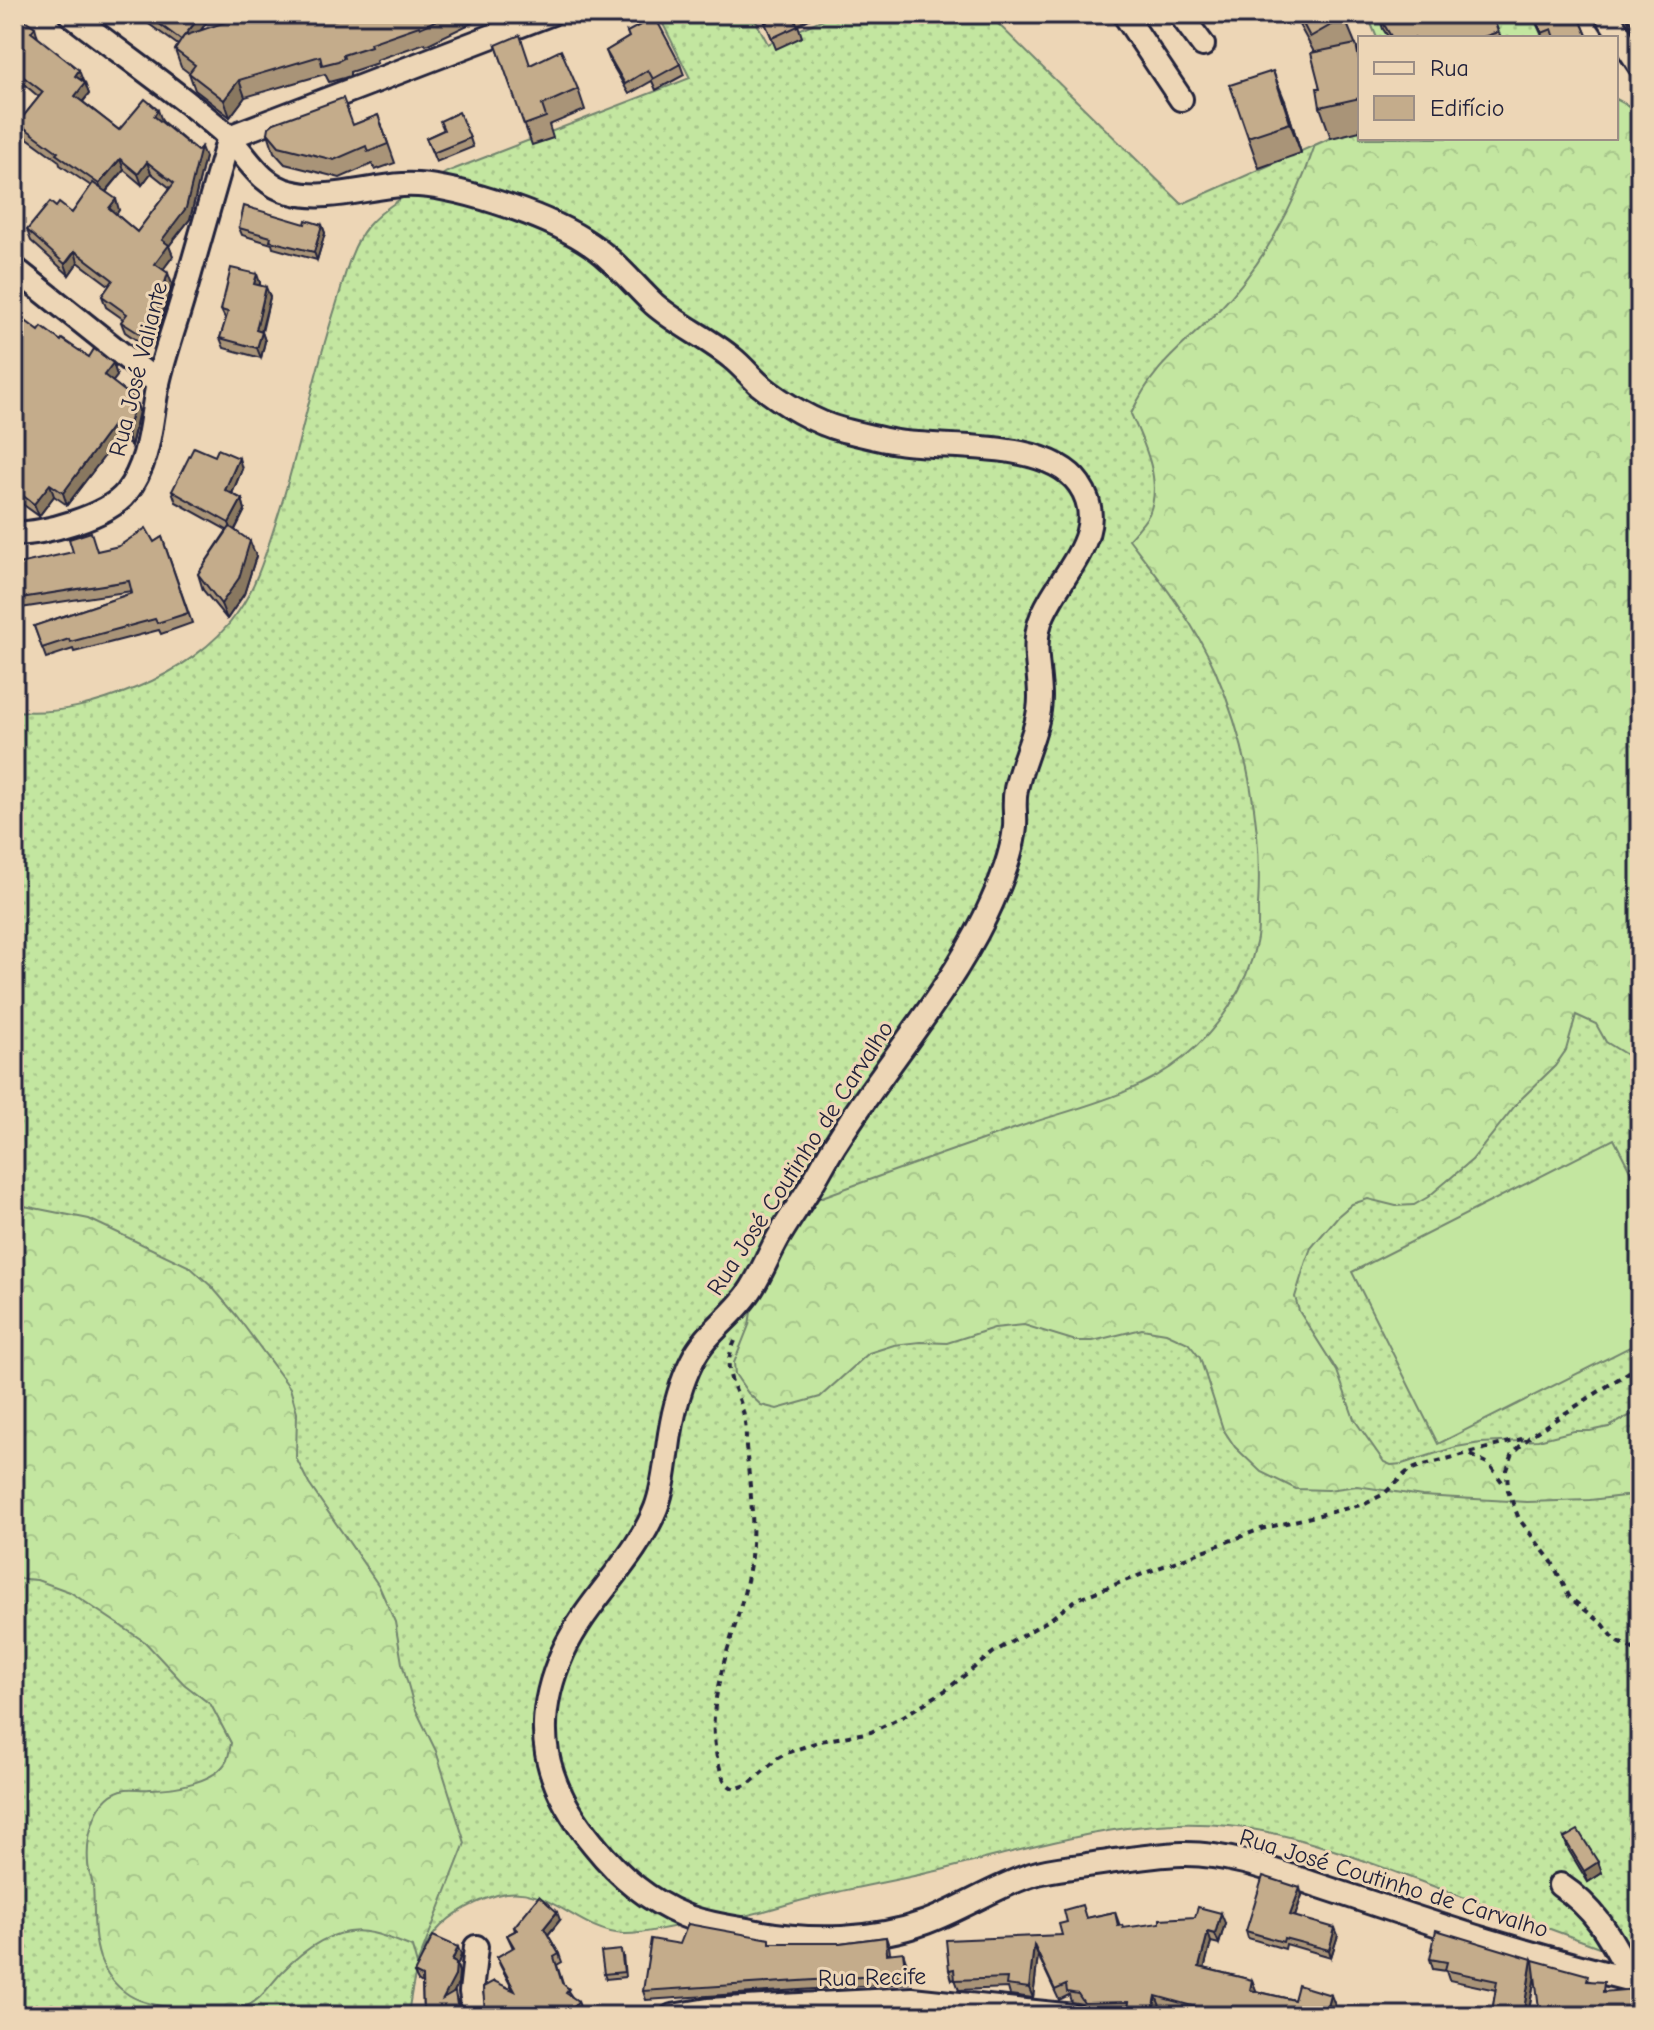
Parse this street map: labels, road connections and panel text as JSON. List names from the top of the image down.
{
  "streets": {
    "street": ["Rua José Valiante", "Rua José Coutinho de Carvalho", "Rua Recife"]
  },
  "crossings": [
    ["Rua José Valiante", "Rua José Coutinho de Carvalho"]
  ],
  "legend": ["Rua", "Edifício"]
}
